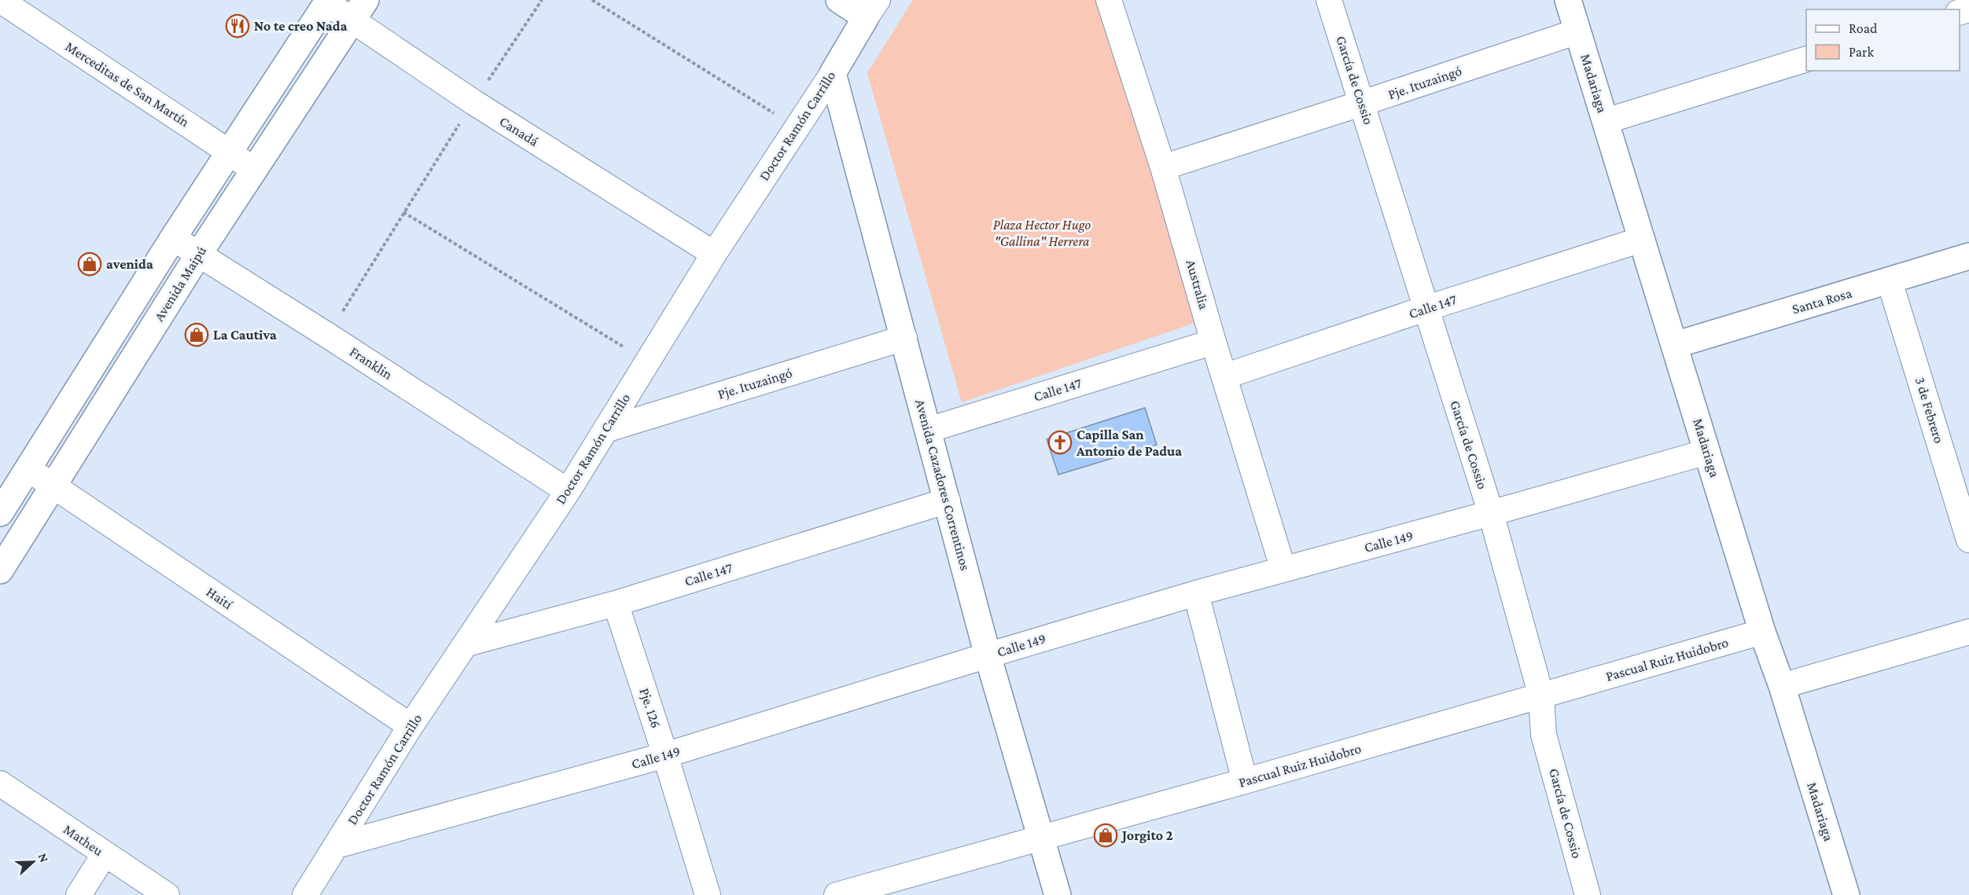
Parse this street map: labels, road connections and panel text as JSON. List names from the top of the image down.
{
  "streets": {
    "street": [
      "García de Cossio",
      "Pje. Ituzaingó",
      "Madariaga",
      "Merceditas de San Martín",
      "Doctor Ramón Carrillo",
      "Canadá",
      "Avenida Maipú",
      "Australia",
      "Santa Rosa",
      "Calle 147",
      "Franklin",
      "3 de Febrero",
      "Avenida Cazadores Correntinos",
      "Calle 149",
      "Haití",
      "Pascual Ruiz Huidobro",
      "Pje. 126",
      "Matheu"
    ]
  },
  "crossings": [
    ["García de Cossio", "Pje. Ituzaingó"],
    ["García de Cossio", "Calle 147"],
    ["García de Cossio", "Calle 149"],
    ["García de Cossio", "Pascual Ruiz Huidobro"],
    ["Pje. Ituzaingó", "Madariaga"],
    ["Pje. Ituzaingó", "Doctor Ramón Carrillo"],
    ["Pje. Ituzaingó", "Australia"],
    ["Pje. Ituzaingó", "Avenida Cazadores Correntinos"],
    ["Madariaga", "Santa Rosa"],
    ["Madariaga", "Calle 147"],
    ["Madariaga", "Calle 149"],
    ["Madariaga", "Pascual Ruiz Huidobro"],
    ["Merceditas de San Martín", "Avenida Maipú"],
    ["Doctor Ramón Carrillo", "Canadá"],
    ["Doctor Ramón Carrillo", "Calle 147"],
    ["Doctor Ramón Carrillo", "Franklin"],
    ["Doctor Ramón Carrillo", "Avenida Cazadores Correntinos"],
    ["Doctor Ramón Carrillo", "Calle 149"],
    ["Doctor Ramón Carrillo", "Haití"],
    ["Canadá", "Avenida Maipú"],
    ["Avenida Maipú", "Franklin"],
    ["Avenida Maipú", "Haití"],
    ["Australia", "Calle 147"],
    ["Australia", "Calle 149"],
    ["Santa Rosa", "3 de Febrero"],
    ["Calle 147", "Avenida Cazadores Correntinos"],
    ["Calle 147", "Pje. 126"],
    ["Avenida Cazadores Correntinos", "Calle 149"],
    ["Avenida Cazadores Correntinos", "Pascual Ruiz Huidobro"],
    ["Calle 149", "Pje. 126"]
  ],
  "parks": ["Plaza Hector Hugo \"Gallina\" Herrera"],
  "places": {
    "restaurant": ["No te creo Nada"],
    "shop": ["avenida", "La Cautiva", "Jorgito 2"],
    "church": ["Capilla San Antonio de Padua"]
  },
  "legend": ["Road", "Park"],
  "north": "right"
}
